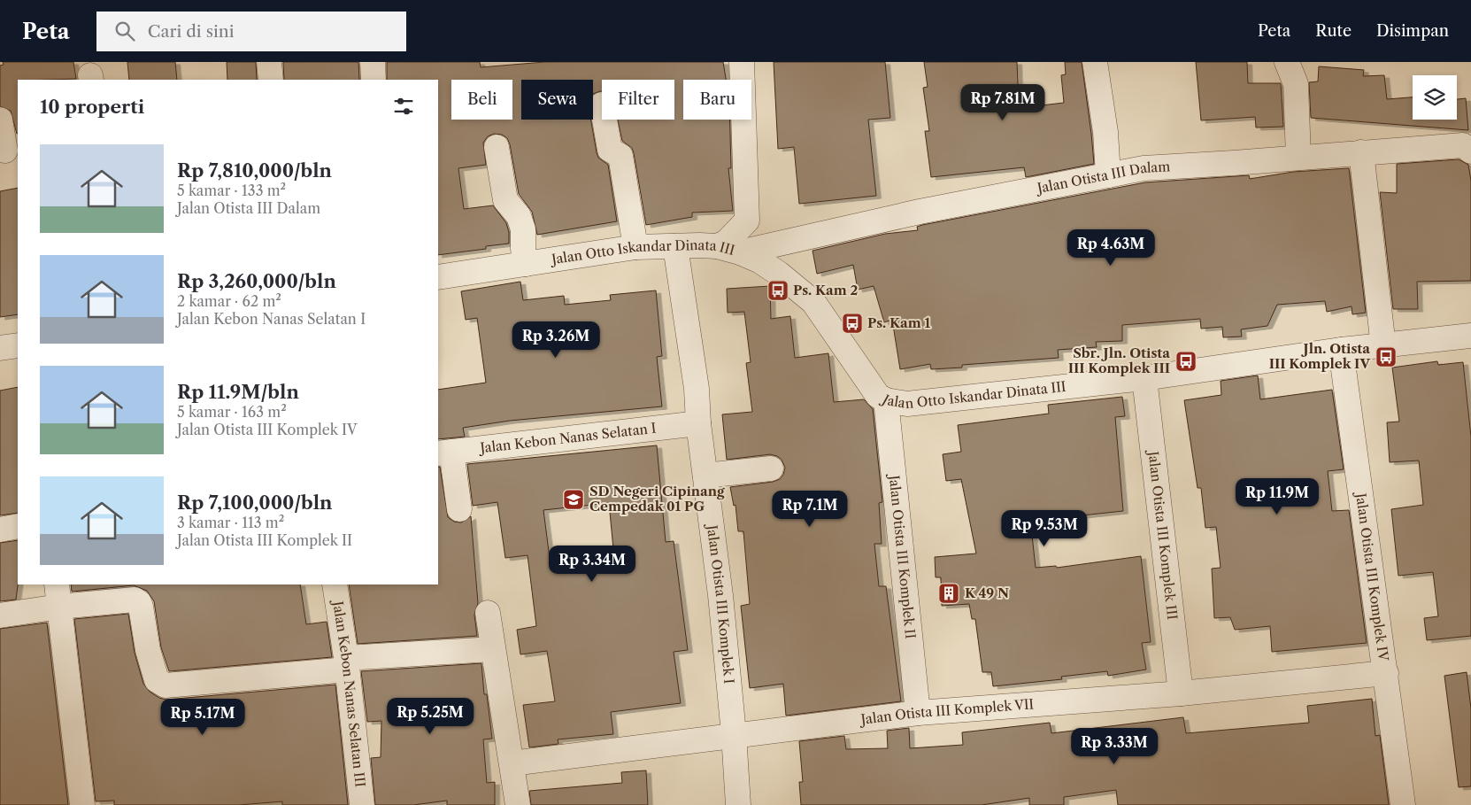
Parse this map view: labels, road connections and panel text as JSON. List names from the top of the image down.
{
  "streets": {
    "street": [
      "Jalan Otista III Dalam",
      "Jalan Otto Iskandar Dinata III",
      "Jalan Kebon Nanas Selatan I",
      "Jalan Otista III Komplek III",
      "Jalan Otista III Komplek II",
      "Jalan Otista III Komplek IV",
      "Jalan Otista III Komplek I",
      "Jalan Kebon Nanas Selatan III",
      "Jalan Otista III Komplek VII"
    ]
  },
  "crossings": [
    ["Jalan Otista III Dalam", "Jalan Otto Iskandar Dinata III"],
    ["Jalan Otto Iskandar Dinata III", "Jalan Otista III Komplek III"],
    ["Jalan Otto Iskandar Dinata III", "Jalan Otista III Komplek II"],
    ["Jalan Otto Iskandar Dinata III", "Jalan Otista III Komplek IV"],
    ["Jalan Otto Iskandar Dinata III", "Jalan Otista III Komplek I"],
    ["Jalan Kebon Nanas Selatan I", "Jalan Otista III Komplek I"],
    ["Jalan Otista III Komplek III", "Jalan Otista III Komplek VII"],
    ["Jalan Otista III Komplek II", "Jalan Otista III Komplek VII"],
    ["Jalan Otista III Komplek IV", "Jalan Otista III Komplek VII"],
    ["Jalan Otista III Komplek I", "Jalan Otista III Komplek VII"]
  ],
  "places": {
    "bus stop": [
      "Ps. Kam 2",
      "Ps. Kam 1",
      "Jln. Otista III Komplek IV",
      "Sbr. Jln. Otista III Komplek III"
    ],
    "school or university": ["SD Negeri Cipinang Cempedak 01 PG"],
    "building": ["K 49 N"]
  },
  "page": {
    "header": "Peta",
    "search": "Cari di sini",
    "nav": ["Peta", "Rute", "Disimpan"],
    "chip": [
      "Beli",
      "Sewa",
      "Filter",
      "Baru"
    ],
    "heading": "10 properti",
    "price": [
      "Rp 7.81M",
      "Rp 4.63M",
      "Rp 3.26M",
      "Rp 11.9M",
      "Rp 7.1M",
      "Rp 9.53M",
      "Rp 3.34M",
      "Rp 5.25M",
      "Rp 5.17M",
      "Rp 3.33M"
    ],
    "list": [
      {
        "name": "Rp 7,810,000/bln",
        "note": "5 kamar · 133 m² · Jalan Otista III Dalam"
      },
      {
        "name": "Rp 3,260,000/bln",
        "note": "2 kamar · 62 m² · Jalan Kebon Nanas Selatan I"
      },
      {
        "name": "Rp 11.9M/bln",
        "note": "5 kamar · 163 m² · Jalan Otista III Komplek IV"
      },
      {
        "name": "Rp 7,100,000/bln",
        "note": "3 kamar · 113 m² · Jalan Otista III Komplek II"
      }
    ]
  }
}
